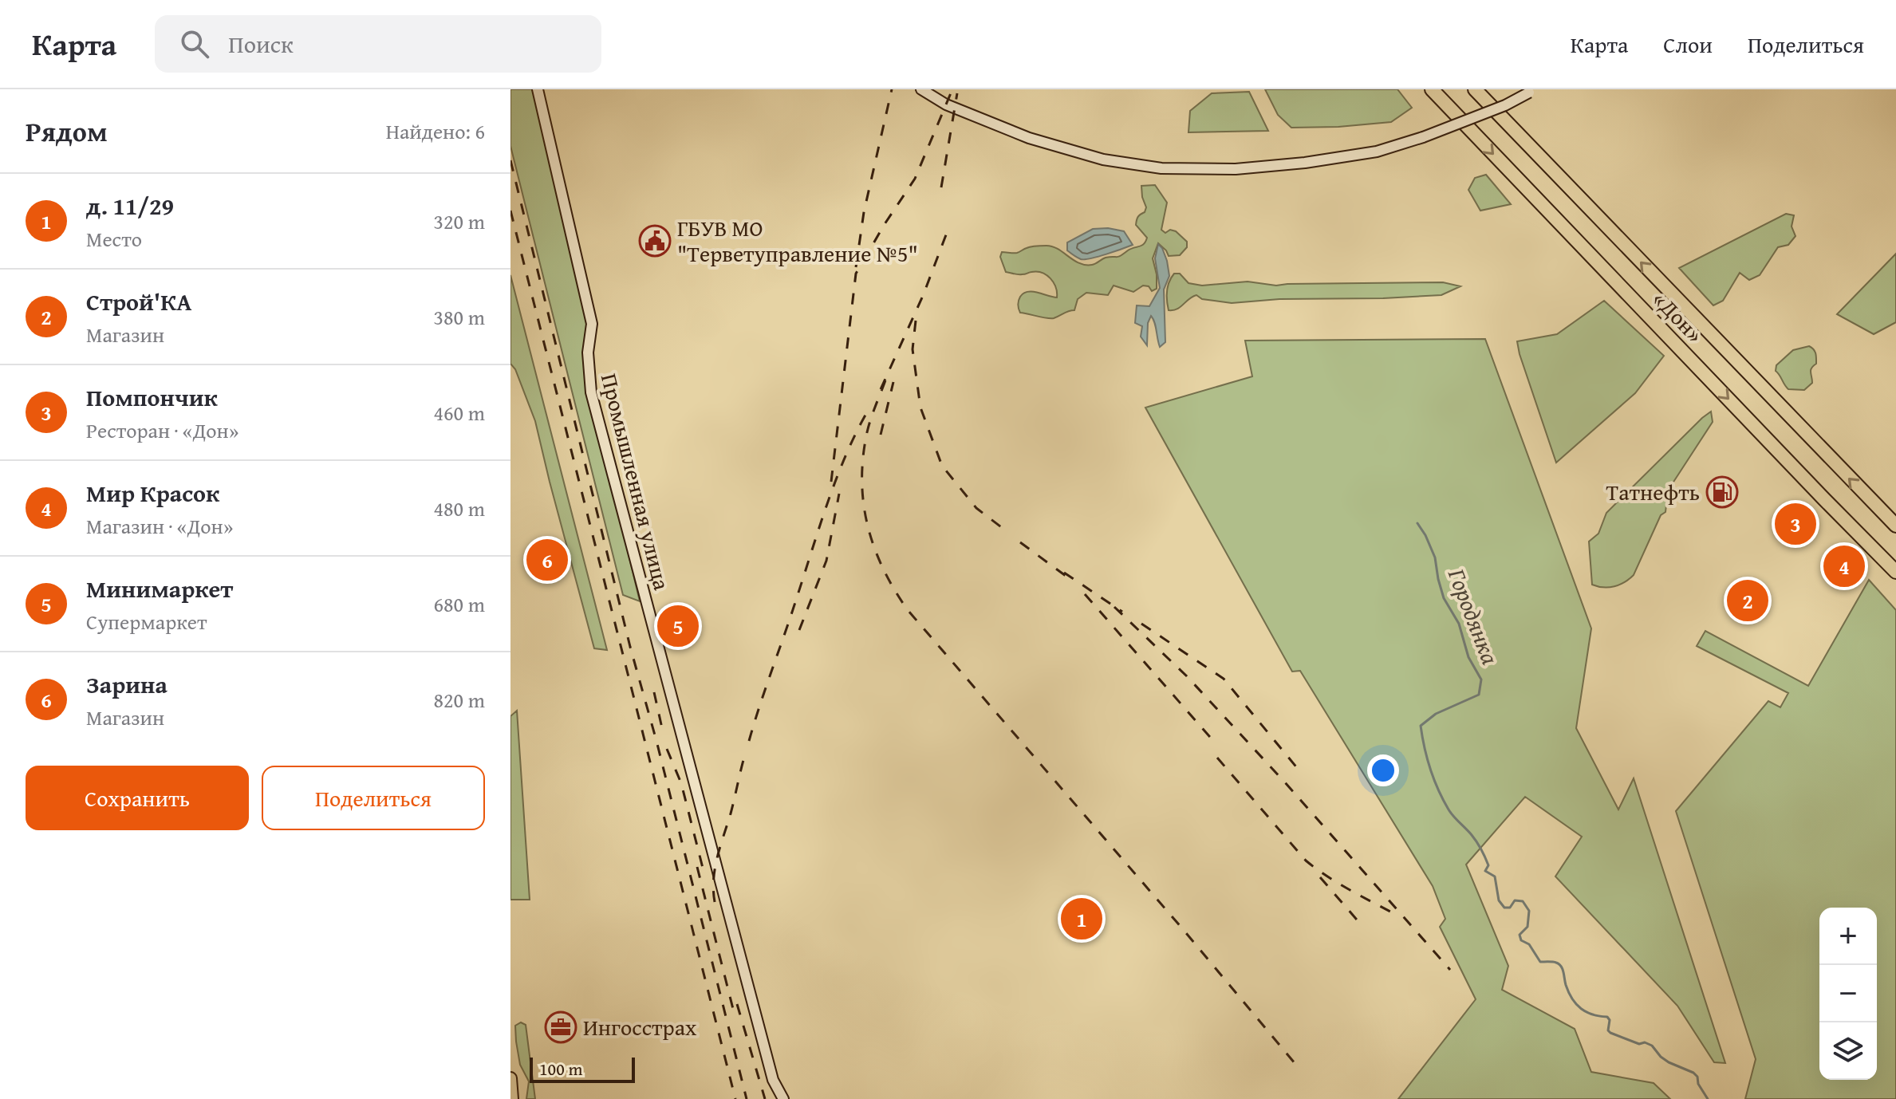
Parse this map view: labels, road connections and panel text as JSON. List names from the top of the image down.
{
  "streets": {
    "highway": ["«Дон»"],
    "street": ["Промышленная улица"]
  },
  "water": ["Городянка"],
  "places": {
    "public building": ["ГБУВ МО \"Терветуправление №5\""],
    "fuel station": ["Татнефть"],
    "office": ["Ингосстрах"]
  },
  "scale_bar": "100 m",
  "page": {
    "header": "Карта",
    "search": "Поиск",
    "nav": ["Карта", "Слои", "Поделиться"],
    "heading": ["Рядом", "Найдено: 6"],
    "list": [
      {
        "mark": "1",
        "name": "д. 11/29",
        "note": "Место",
        "value": "320 m"
      },
      {
        "mark": "2",
        "name": "Строй'КА",
        "note": "Магазин",
        "value": "380 m"
      },
      {
        "mark": "3",
        "name": "Помпончик",
        "note": "Ресторан · «Дон»",
        "value": "460 m"
      },
      {
        "mark": "4",
        "name": "Мир Красок",
        "note": "Магазин · «Дон»",
        "value": "480 m"
      },
      {
        "mark": "5",
        "name": "Минимаркет",
        "note": "Супермаркет",
        "value": "680 m"
      },
      {
        "mark": "6",
        "name": "Зарина",
        "note": "Магазин",
        "value": "820 m"
      }
    ],
    "pins": [
      "3",
      "6",
      "4",
      "2",
      "5",
      "1"
    ],
    "buttons": ["Сохранить", "Поделиться"],
    "map_buttons": ["+", "−"],
    "scale": "100 m"
  }
}
